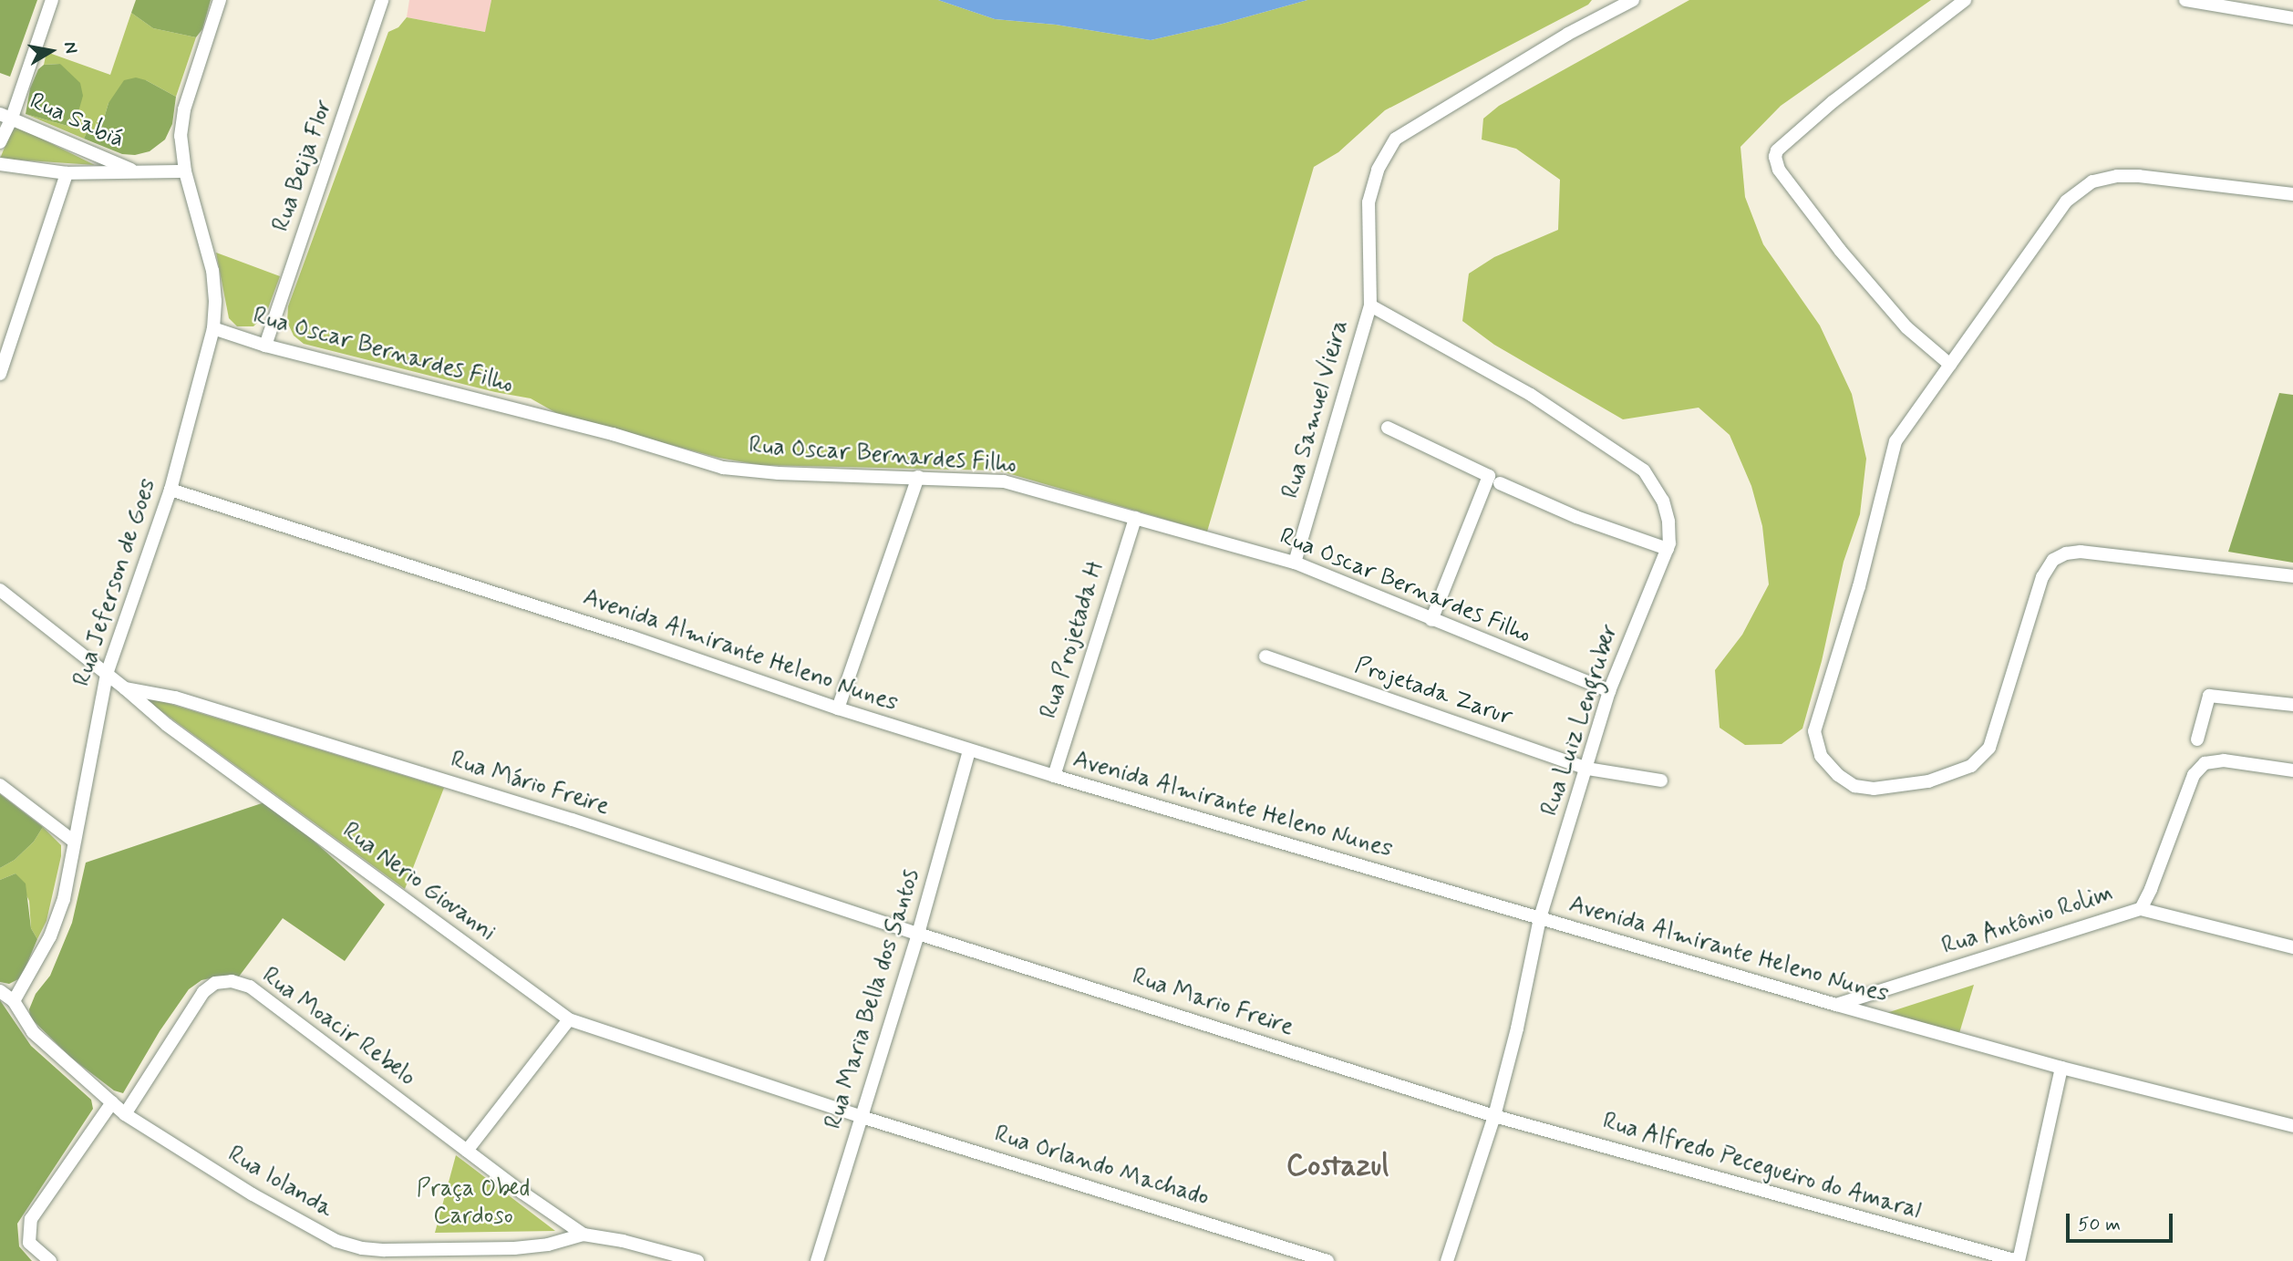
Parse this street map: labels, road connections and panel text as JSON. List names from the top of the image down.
{
  "streets": {
    "street": [
      "Rua Sabiá",
      "Rua Beija Flor",
      "Rua Oscar Bernardes Filho",
      "Rua Samuel Vieira",
      "Rua Jeferson de Goes",
      "Rua Projetada H",
      "Avenida Almirante Heleno Nunes",
      "Projetada Zarur",
      "Rua Luiz Lengruber",
      "Rua Mário Freire",
      "Rua Nerio Giovanni",
      "Rua Antônio Rolim",
      "Rua Maria Bella dos Santos",
      "Rua Mario Freire",
      "Rua Moacir Rebelo",
      "Rua Orlando Machado",
      "Rua Alfredo Pecegueiro do Amaral",
      "Rua Iolanda"
    ]
  },
  "crossings": [
    ["Rua Beija Flor", "Rua Oscar Bernardes Filho"],
    ["Rua Oscar Bernardes Filho", "Rua Samuel Vieira"],
    ["Rua Oscar Bernardes Filho", "Rua Jeferson de Goes"],
    ["Rua Oscar Bernardes Filho", "Rua Projetada H"],
    ["Rua Oscar Bernardes Filho", "Rua Luiz Lengruber"],
    ["Rua Samuel Vieira", "Rua Luiz Lengruber"],
    ["Rua Jeferson de Goes", "Avenida Almirante Heleno Nunes"],
    ["Rua Jeferson de Goes", "Rua Nerio Giovanni"],
    ["Rua Jeferson de Goes", "Rua Iolanda"],
    ["Rua Projetada H", "Avenida Almirante Heleno Nunes"],
    ["Avenida Almirante Heleno Nunes", "Rua Luiz Lengruber"],
    ["Avenida Almirante Heleno Nunes", "Rua Antônio Rolim"],
    ["Avenida Almirante Heleno Nunes", "Rua Maria Bella dos Santos"],
    ["Projetada Zarur", "Rua Luiz Lengruber"],
    ["Rua Luiz Lengruber", "Rua Mario Freire"],
    ["Rua Luiz Lengruber", "Rua Alfredo Pecegueiro do Amaral"],
    ["Rua Mário Freire", "Rua Nerio Giovanni"],
    ["Rua Mário Freire", "Rua Maria Bella dos Santos"],
    ["Rua Mário Freire", "Rua Mario Freire"],
    ["Rua Nerio Giovanni", "Rua Maria Bella dos Santos"],
    ["Rua Nerio Giovanni", "Rua Orlando Machado"],
    ["Rua Maria Bella dos Santos", "Rua Mario Freire"],
    ["Rua Maria Bella dos Santos", "Rua Orlando Machado"],
    ["Rua Mario Freire", "Rua Alfredo Pecegueiro do Amaral"],
    ["Rua Moacir Rebelo", "Rua Iolanda"]
  ],
  "districts": ["Costazul"],
  "parks": ["Praça Obed Cardoso"],
  "scale_bar": "50 m",
  "north": "right"
}
